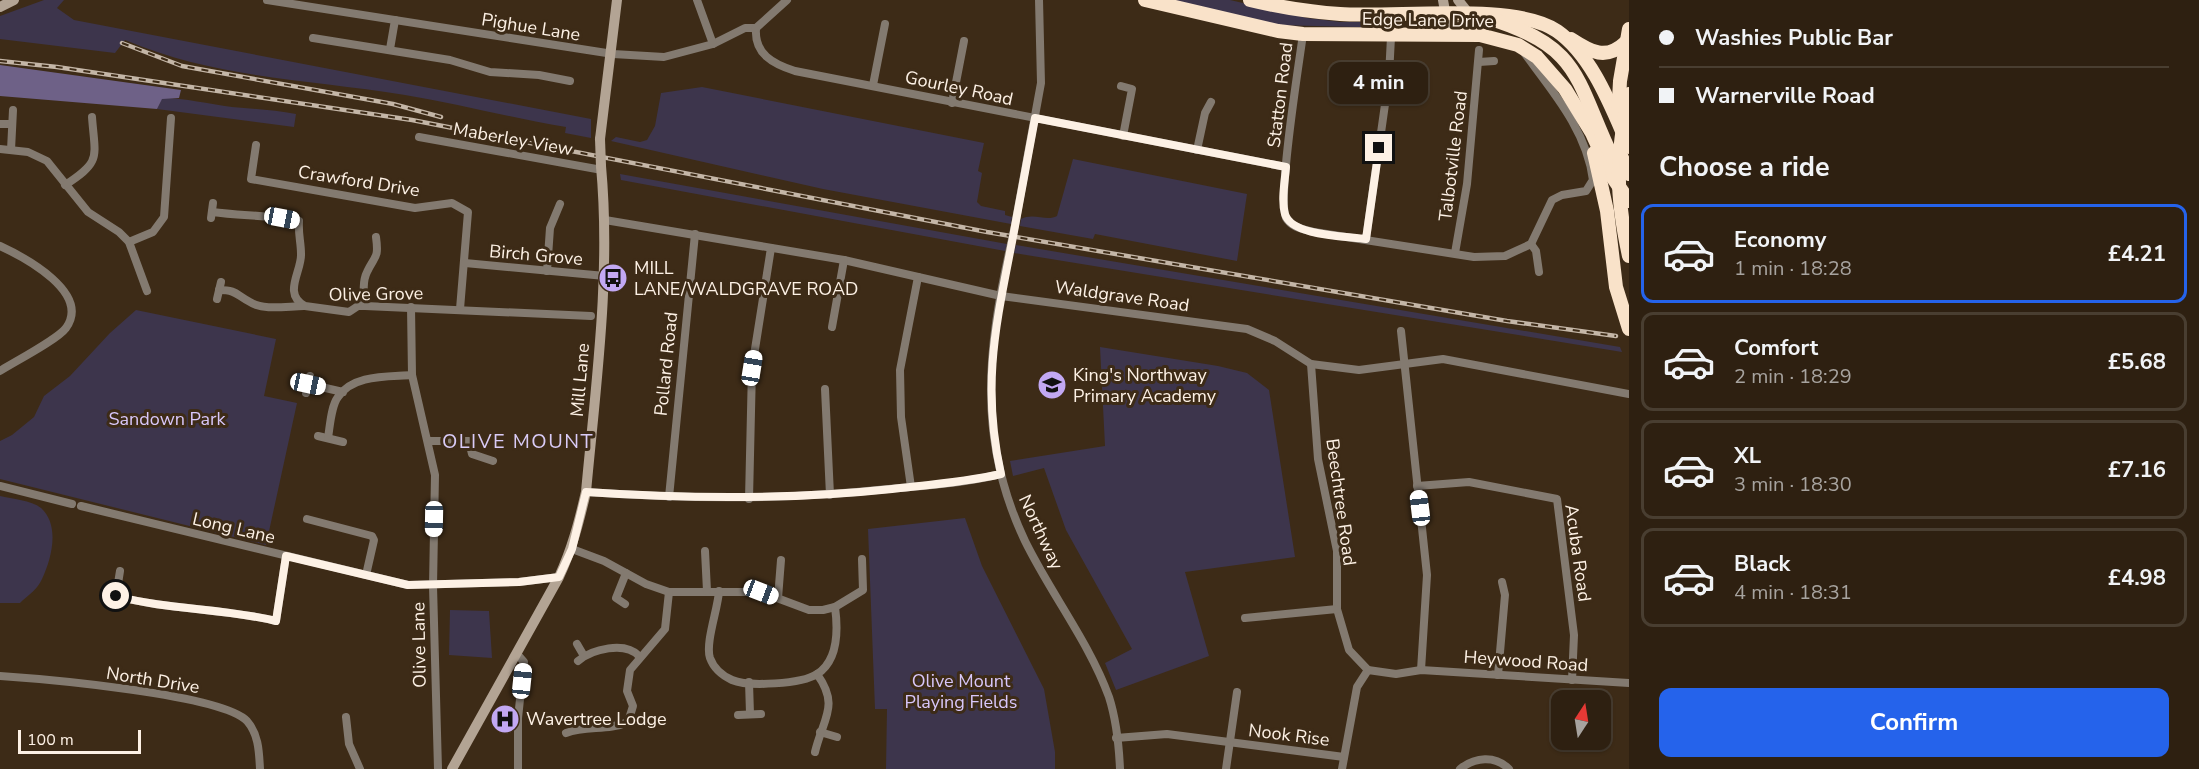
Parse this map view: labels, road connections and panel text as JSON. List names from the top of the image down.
{
  "streets": {
    "highway": ["Edge Lane Drive"],
    "street": [
      "Pighue Lane",
      "Gourley Road",
      "Statton Road",
      "Maberley View",
      "Talbotville Road",
      "Crawford Drive",
      "Birch Grove",
      "Olive Grove",
      "Waldgrave Road",
      "Pollard Road",
      "Mill Lane",
      "Beechtree Road",
      "Long Lane",
      "Northway",
      "Acuba Road",
      "Olive Lane",
      "Heywood Road",
      "North Drive",
      "Nook Rise"
    ]
  },
  "crossings": [
    ["Edge Lane Drive", "Statton Road"],
    ["Pighue Lane", "Gourley Road"],
    ["Pighue Lane", "Mill Lane"],
    ["Gourley Road", "Statton Road"],
    ["Gourley Road", "Northway"],
    ["Statton Road", "Talbotville Road"],
    ["Maberley View", "Mill Lane"],
    ["Crawford Drive", "Birch Grove"],
    ["Crawford Drive", "Olive Grove"],
    ["Birch Grove", "Mill Lane"],
    ["Olive Grove", "Olive Lane"],
    ["Waldgrave Road", "Pollard Road"],
    ["Waldgrave Road", "Mill Lane"],
    ["Waldgrave Road", "Beechtree Road"],
    ["Waldgrave Road", "Northway"],
    ["Mill Lane", "Long Lane"],
    ["Beechtree Road", "Heywood Road"],
    ["Long Lane", "Olive Lane"],
    ["Northway", "Nook Rise"],
    ["Acuba Road", "Heywood Road"]
  ],
  "districts": ["OLIVE MOUNT"],
  "parks": ["Sandown Park", "Olive Mount Playing Fields"],
  "places": {
    "bus stop": ["MILL LANE/WALDGRAVE ROAD"],
    "school or university": ["King's Northway Primary Academy"],
    "hospital": ["Wavertree Lodge"]
  },
  "scale_bar": "100 m",
  "north": "top",
  "page": {
    "banner": ["Washies Public Bar", "Warnerville Road"],
    "bubble": "4 min",
    "heading": "Choose a ride",
    "list": [
      {
        "name": "Economy",
        "note": "1 min · 18:28",
        "value": "£4.21"
      },
      {
        "name": "Comfort",
        "note": "2 min · 18:29",
        "value": "£5.68"
      },
      {
        "name": "XL",
        "note": "3 min · 18:30",
        "value": "£7.16"
      },
      {
        "name": "Black",
        "note": "4 min · 18:31",
        "value": "£4.98"
      }
    ],
    "buttons": "Confirm",
    "scale": "100 m"
  }
}
